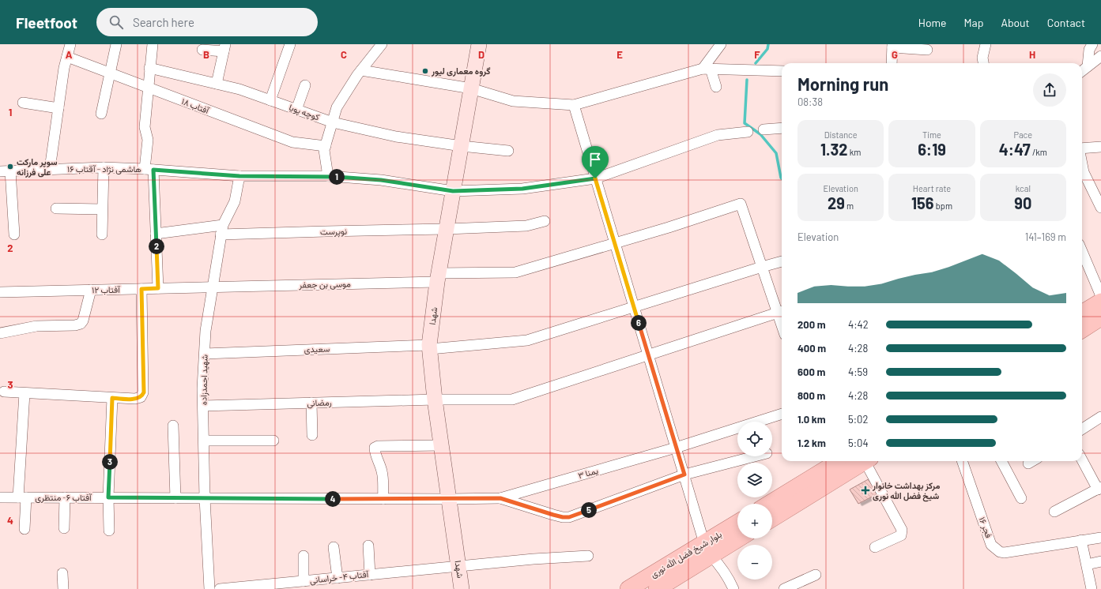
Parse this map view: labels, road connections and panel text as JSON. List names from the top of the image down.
{
  "streets": {
    "main road": ["شهدا", "بلوار شیخ فضل الله نوری"],
    "street": [
      "آفتاب ۱۸",
      "کوچه پویا",
      "هاشمی نژاد - آقتاب ۱۶",
      "نوپرست",
      "موسی بن جعفر",
      "آفتاب ۱۲",
      "سعیدی",
      "شهید احمدزاده",
      "رمضانی",
      "یمنا ۳",
      "آفتاب ۶- منتظری",
      "فجر ۱۶",
      "آفتاب ۴- خراسانی"
    ]
  },
  "crossings": [
    ["کوچه پویا", "شهدا"],
    ["هاشمی نژاد - آقتاب ۱۶", "شهدا"],
    ["هاشمی نژاد - آقتاب ۱۶", "شهید احمدزاده"],
    ["نوپرست", "شهدا"],
    ["نوپرست", "شهید احمدزاده"],
    ["موسی بن جعفر", "آفتاب ۱۲"],
    ["موسی بن جعفر", "شهدا"],
    ["موسی بن جعفر", "سعیدی"],
    ["موسی بن جعفر", "شهید احمدزاده"],
    ["آفتاب ۱۲", "شهید احمدزاده"],
    ["شهدا", "سعیدی"],
    ["شهدا", "رمضانی"],
    ["شهدا", "آفتاب ۶- منتظری"],
    ["شهدا", "آفتاب ۴- خراسانی"],
    ["سعیدی", "شهید احمدزاده"],
    ["شهید احمدزاده", "رمضانی"],
    ["شهید احمدزاده", "آفتاب ۶- منتظری"],
    ["یمنا ۳", "آفتاب ۶- منتظری"]
  ],
  "places": {
    "other": ["گروه معماری لیور", "سوپر مارکت علی فرزانه"],
    "health": ["مرکز بهداشت خانوار شیخ فضل الله نوری"]
  },
  "page": {
    "header": "Fleetfoot",
    "search": "Search here",
    "nav": [
      "Home",
      "Map",
      "About",
      "Contact"
    ],
    "heading": ["Morning run", "08:38"],
    "stats": [
      ["Distance", "1.32 km"],
      ["Time", "6:19"],
      ["Pace", "4:47 /km"],
      ["Elevation", "29 m"],
      ["Heart rate", "156 bpm"],
      ["kcal", "90"]
    ],
    "pins": [
      "1",
      "2",
      "6",
      "3",
      "4",
      "5"
    ],
    "chart": ["Elevation", "141–169 m"],
    "list": [
      {
        "name": "200 m",
        "note": "4:42"
      },
      {
        "name": "400 m",
        "note": "4:28"
      },
      {
        "name": "600 m",
        "note": "4:59"
      },
      {
        "name": "800 m",
        "note": "4:28"
      },
      {
        "name": "1.0 km",
        "note": "5:02"
      },
      {
        "name": "1.2 km",
        "note": "5:04"
      }
    ],
    "map_buttons": ["+", "−"]
  },
  "grid": {
    "columns": [
      "A",
      "B",
      "C",
      "D",
      "E",
      "F",
      "G",
      "H"
    ],
    "rows": [
      "1",
      "2",
      "3",
      "4"
    ]
  }
}
